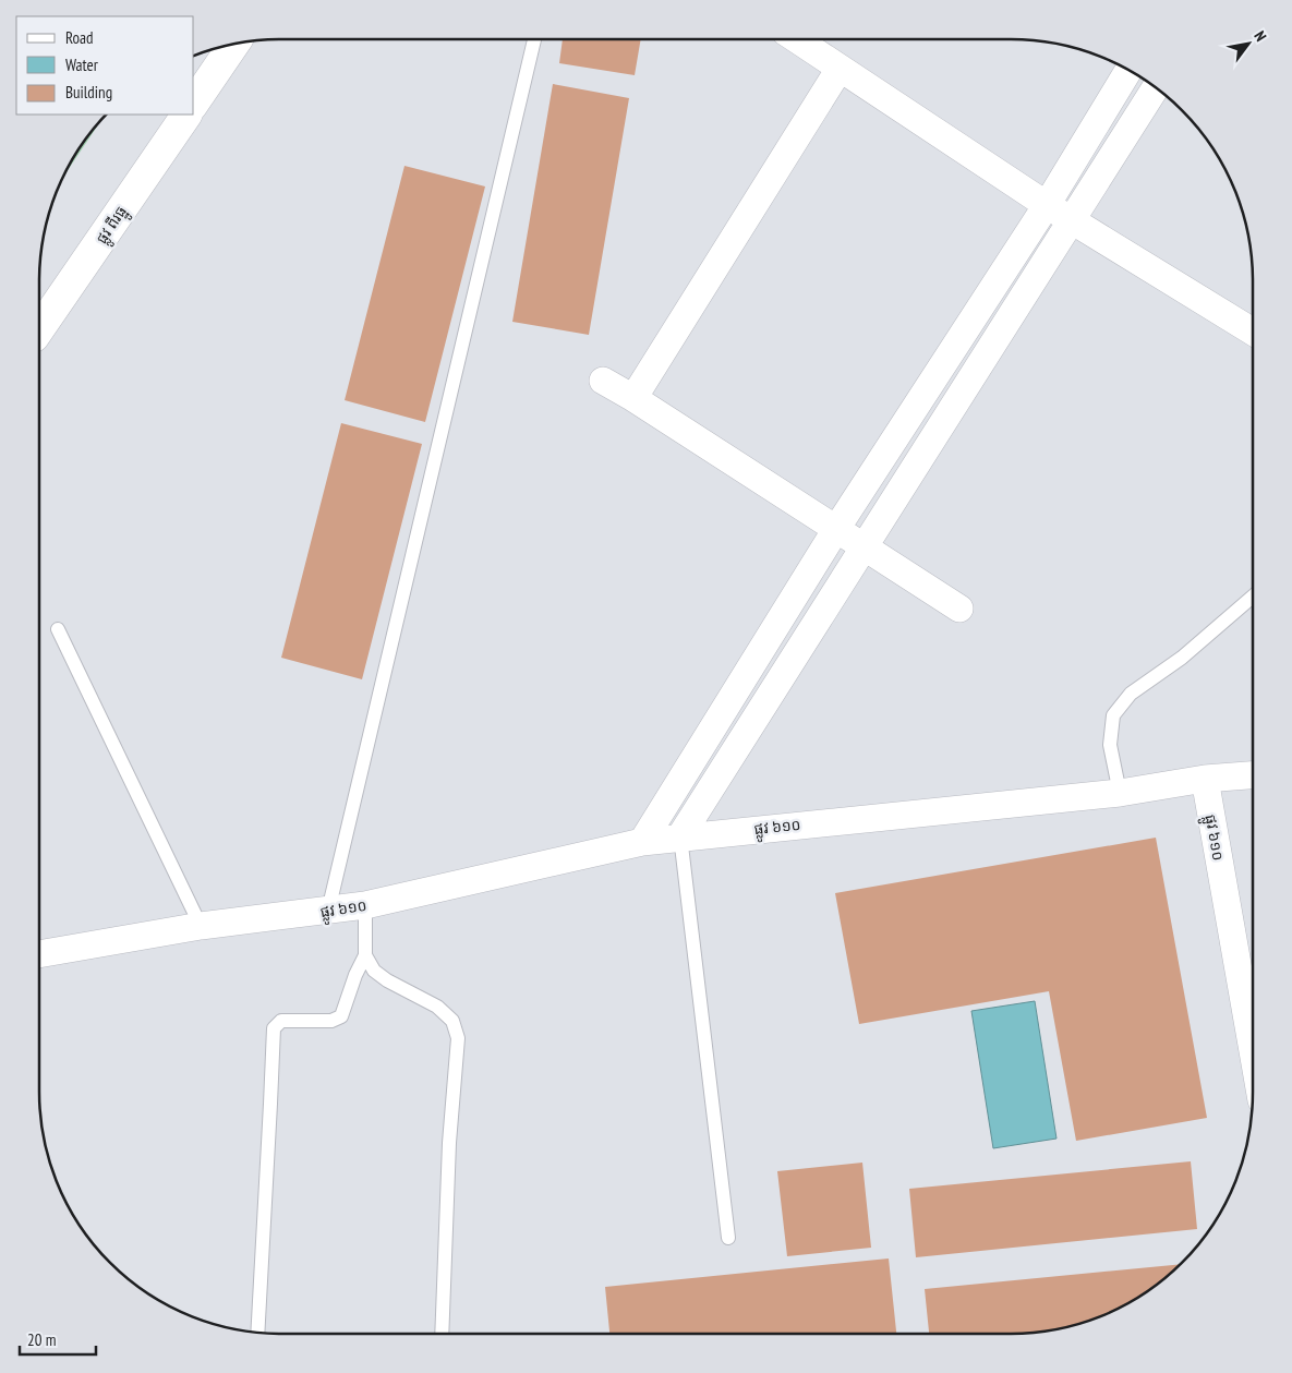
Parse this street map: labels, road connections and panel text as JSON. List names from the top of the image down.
{
  "streets": {
    "street": ["ផ្លូវ ពីរធ្នូ", "ផ្លូវ ៦១០"]
  },
  "legend": ["Road", "Water", "Building"],
  "scale_bar": "20 m",
  "north": "top right"
}
